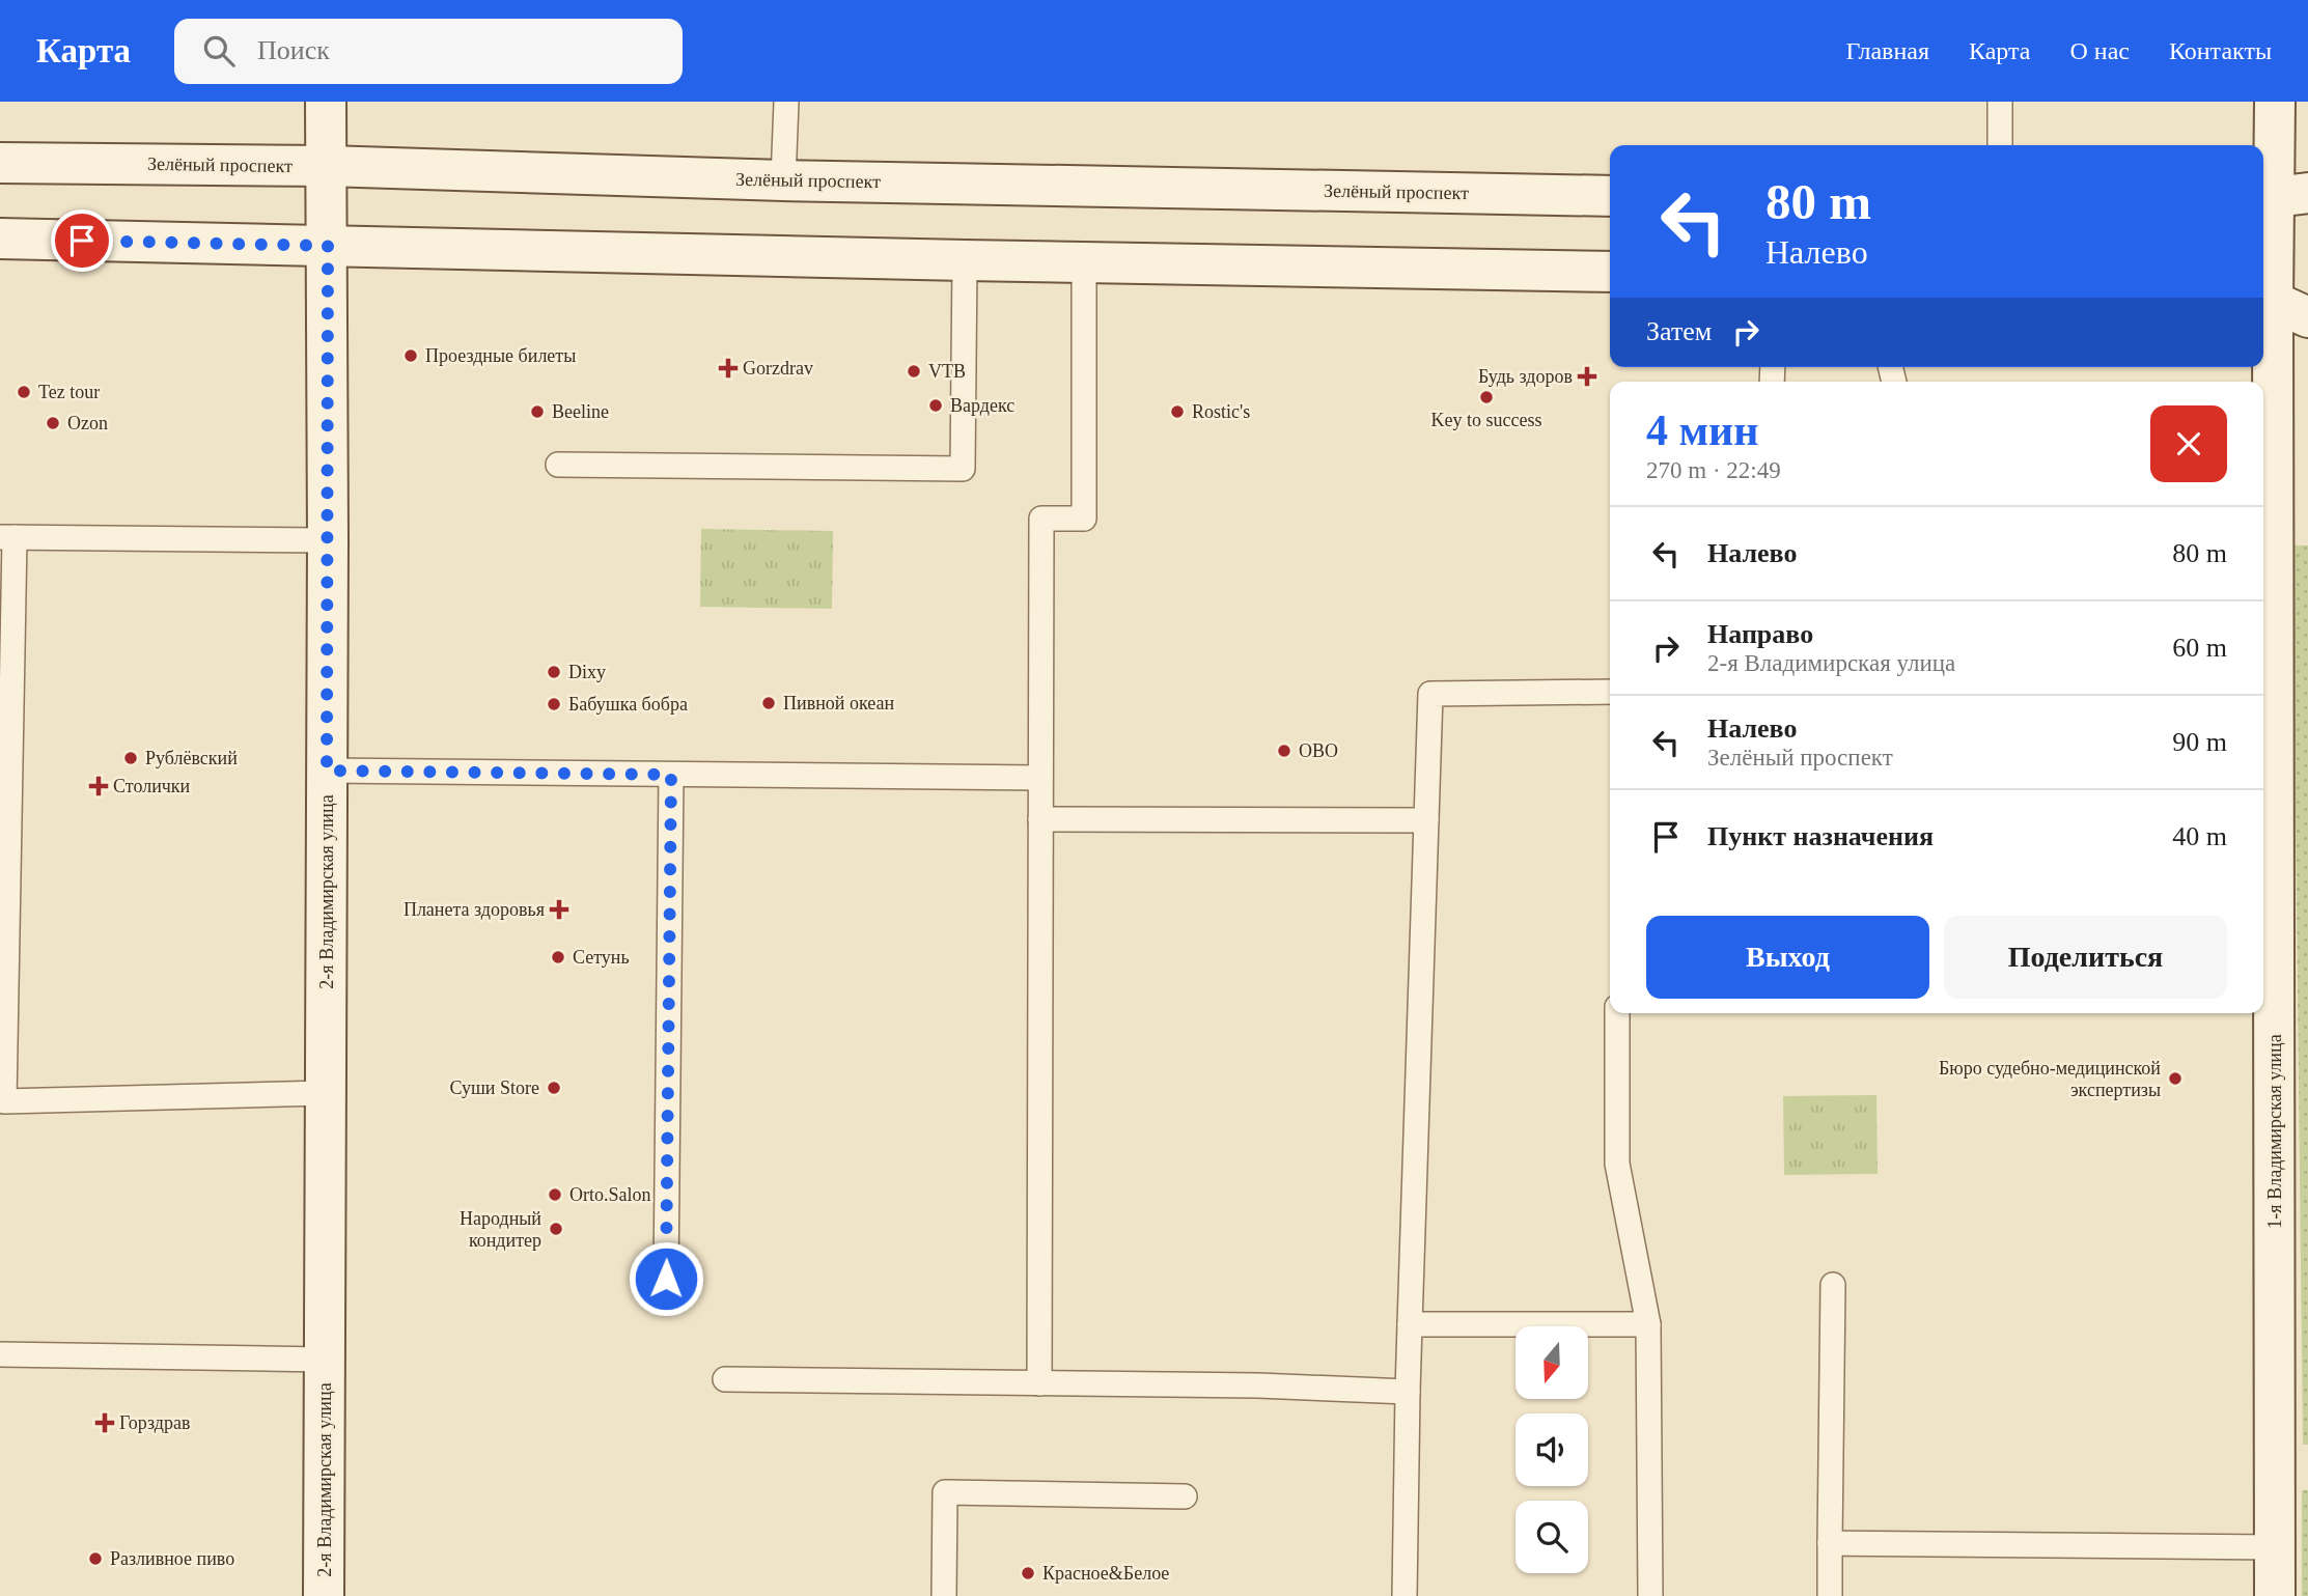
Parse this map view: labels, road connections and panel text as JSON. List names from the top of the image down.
{
  "streets": {
    "main road": ["Зелёный проспект", "2-я Владимирская улица", "1-я Владимирская улица"]
  },
  "crossings": [
    ["Зелёный проспект", "2-я Владимирская улица"]
  ],
  "places": {
    "other": [
      "Проездные билеты",
      "VTB",
      "Tez tour",
      "Key to success",
      "Вардекс",
      "Beeline",
      "Rostic's",
      "Ozon",
      "Dixy",
      "Пивной океан",
      "Бабушка бобра",
      "ОВО",
      "Рублёвский",
      "Сетунь",
      "Бюро судебно-медицинской экспертизы",
      "Суши Store",
      "Orto.Salon",
      "Народный кондитер",
      "Разливное пиво",
      "Красное&Белое"
    ],
    "health": [
      "Gorzdrav",
      "Будь здоров",
      "Столички",
      "Планета здоровья",
      "Горздрав"
    ]
  },
  "north": "bottom",
  "page": {
    "header": "Карта",
    "search": "Поиск",
    "nav": [
      "Главная",
      "Карта",
      "О нас",
      "Контакты"
    ],
    "turn": ["80 m", "Налево"],
    "then": "Затем",
    "heading": ["4 мин", "270 m · 22:49"],
    "list": [
      {
        "name": "Налево",
        "value": "80 m"
      },
      {
        "name": "Направо",
        "note": "2-я Владимирская улица",
        "value": "60 m"
      },
      {
        "name": "Налево",
        "note": "Зелёный проспект",
        "value": "90 m"
      },
      {
        "name": "Пункт назначения",
        "value": "40 m"
      }
    ],
    "buttons": ["Выход", "Поделиться"]
  }
}
